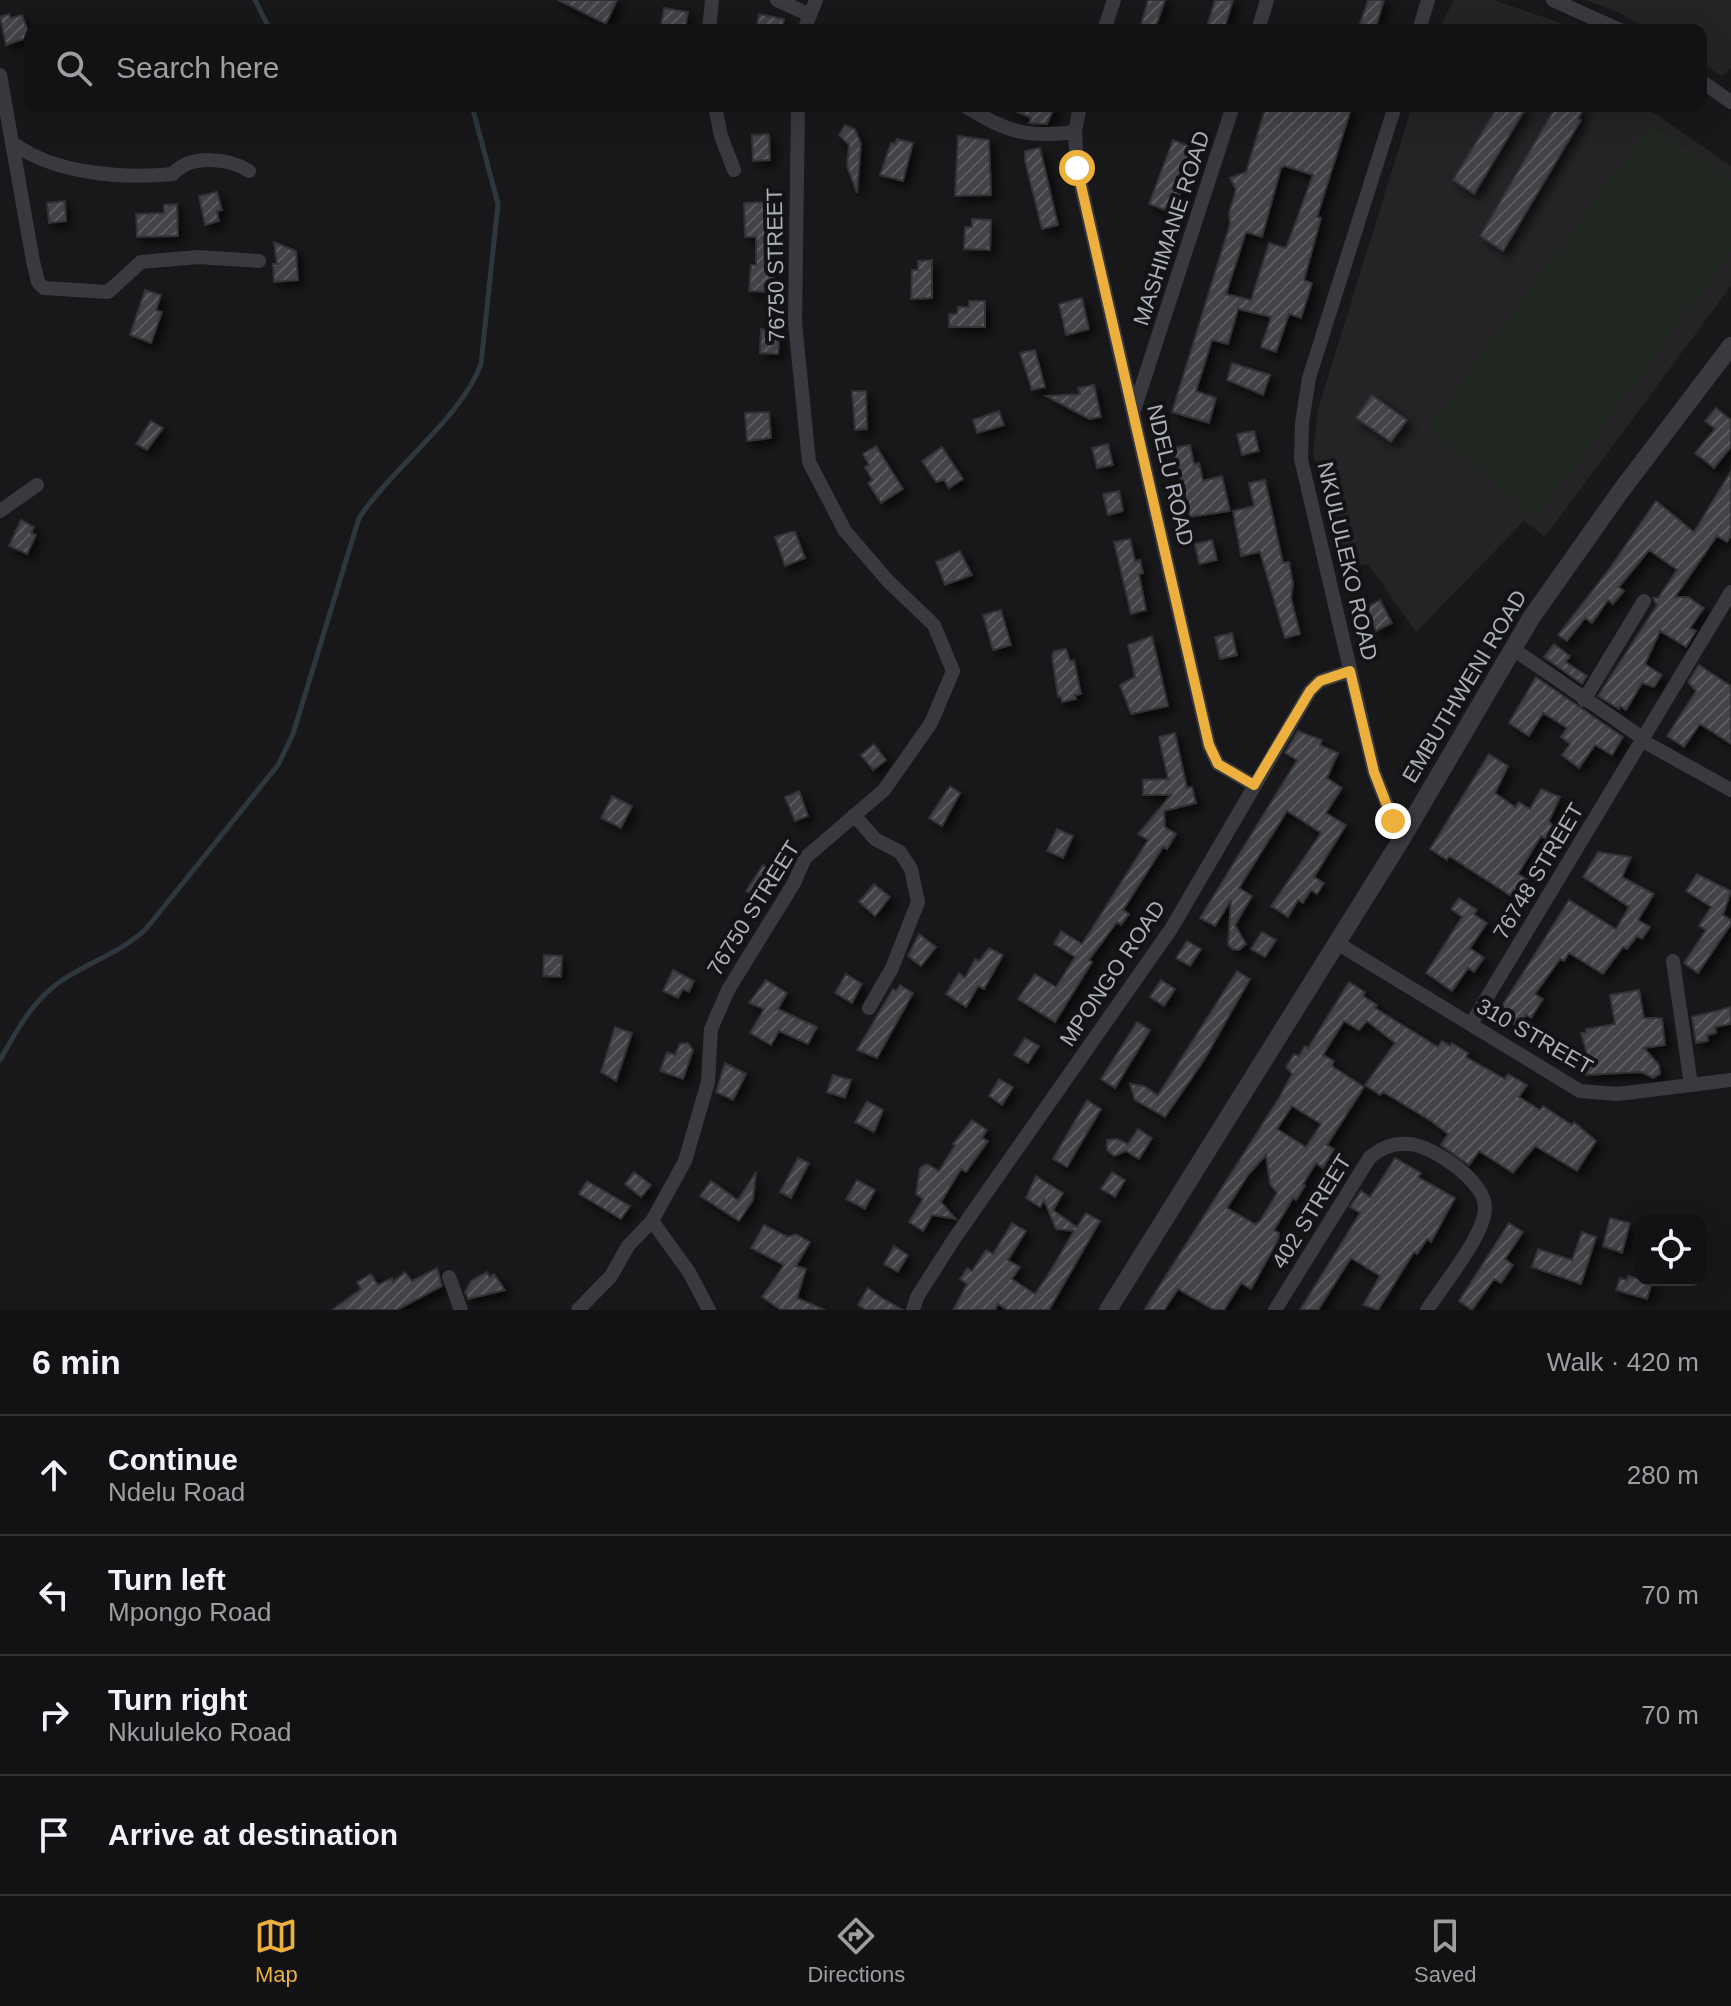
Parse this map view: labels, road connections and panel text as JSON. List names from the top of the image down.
{
  "streets": {
    "street": [
      "MASHIMANE ROAD",
      "76750 STREET",
      "NDELU ROAD",
      "NKULULEKO ROAD",
      "EMBUTHWENI ROAD",
      "76748 STREET",
      "MPONGO ROAD",
      "310 STREET",
      "402 STREET"
    ]
  },
  "crossings": [
    ["MASHIMANE ROAD", "NDELU ROAD"],
    ["NDELU ROAD", "MPONGO ROAD"],
    ["NKULULEKO ROAD", "EMBUTHWENI ROAD"],
    ["NKULULEKO ROAD", "MPONGO ROAD"],
    ["EMBUTHWENI ROAD", "310 STREET"],
    ["76748 STREET", "310 STREET"]
  ],
  "page": {
    "search": "Search here",
    "heading": ["6 min", "Walk · 420 m"],
    "list": [
      ["Continue", "Ndelu Road", "280 m"],
      ["Turn left", "Mpongo Road", "70 m"],
      ["Turn right", "Nkululeko Road", "70 m"],
      "Arrive at destination"
    ],
    "nav": ["Map", "Directions", "Saved"]
  }
}
